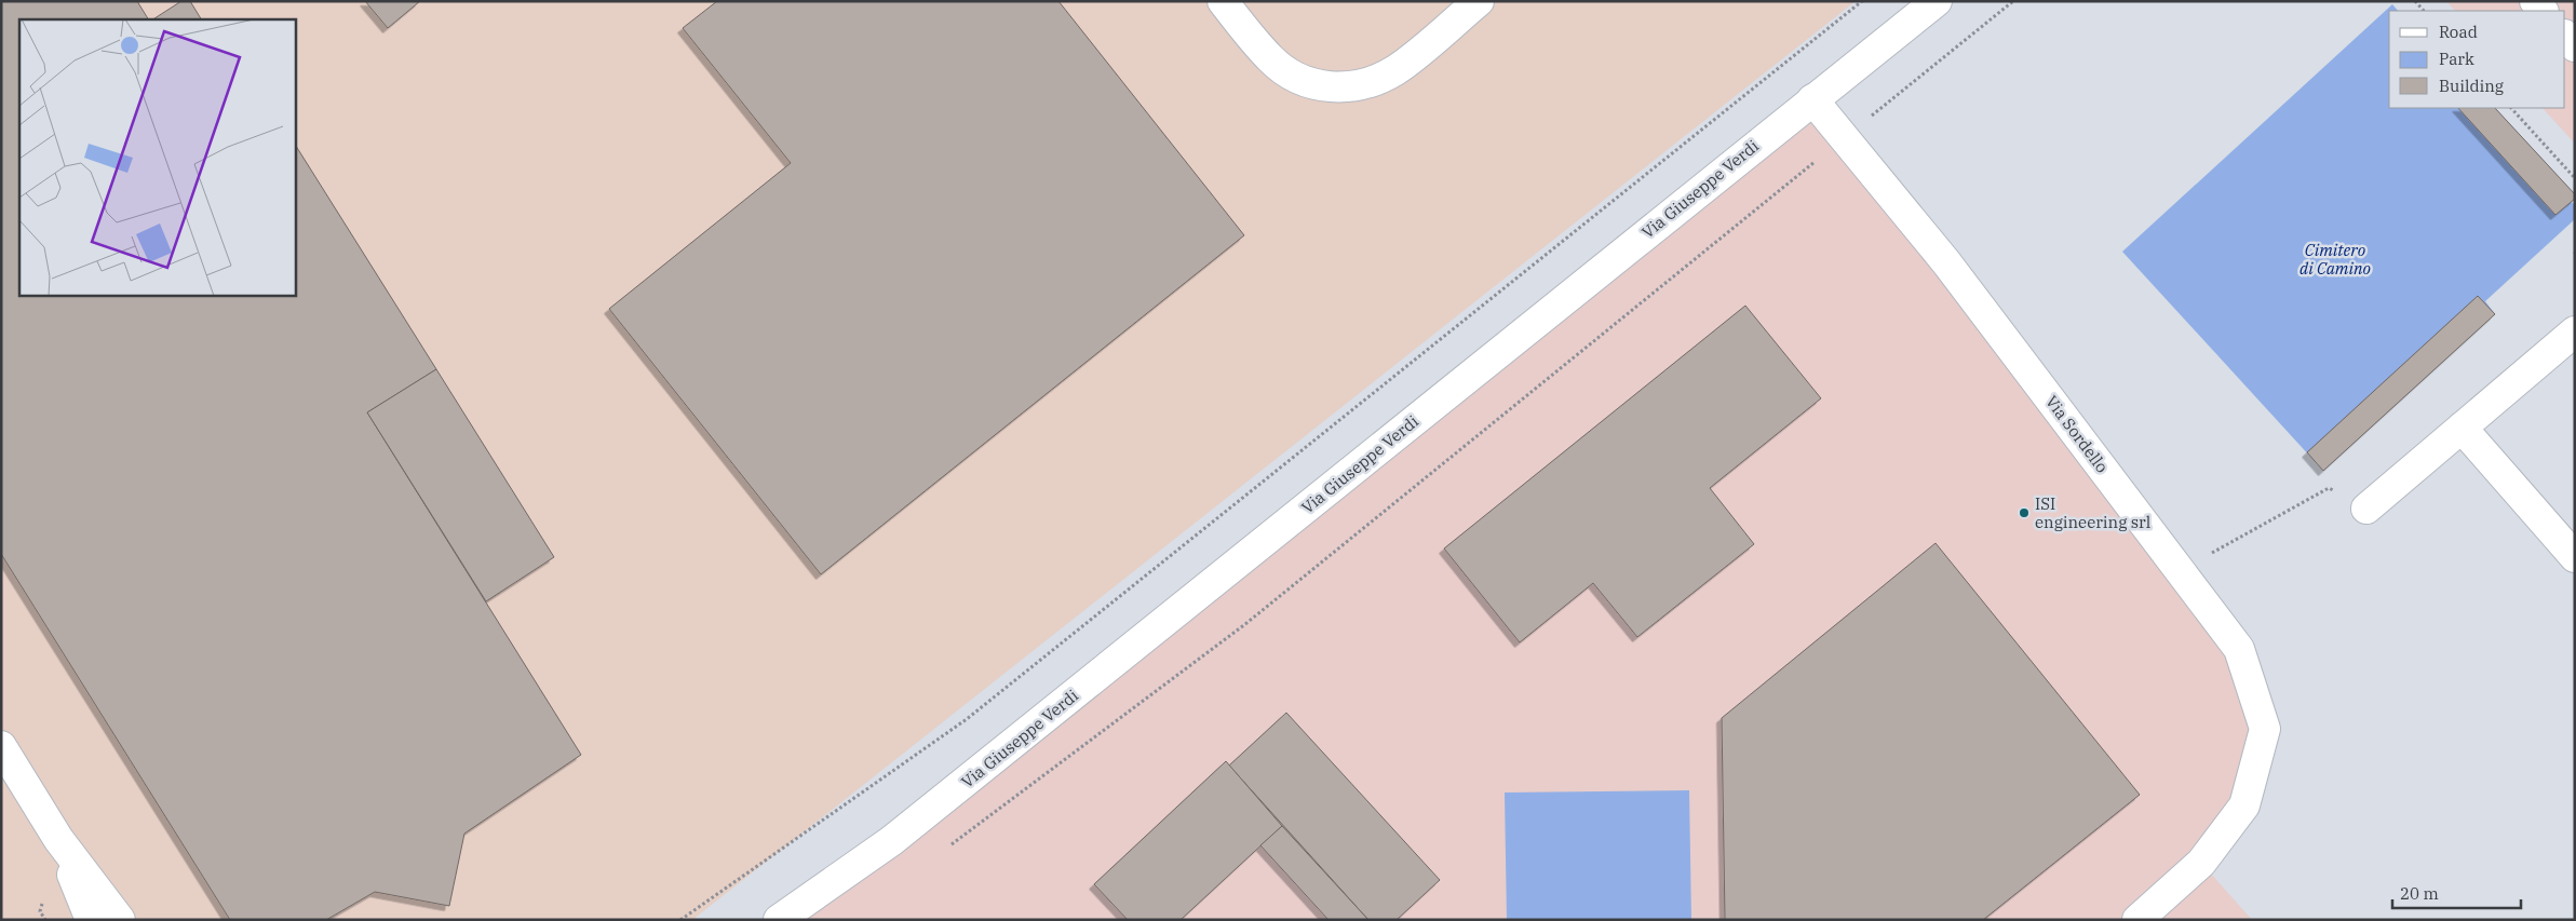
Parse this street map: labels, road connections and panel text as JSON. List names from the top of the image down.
{
  "streets": {
    "main road": ["Via Giuseppe Verdi", "Via Sordello"]
  },
  "crossings": [
    ["Via Giuseppe Verdi", "Via Sordello"]
  ],
  "parks": ["Cimitero di Camino"],
  "places": ["ISI engineering srl"],
  "legend": ["Road", "Park", "Building"],
  "scale_bar": "20 m"
}
